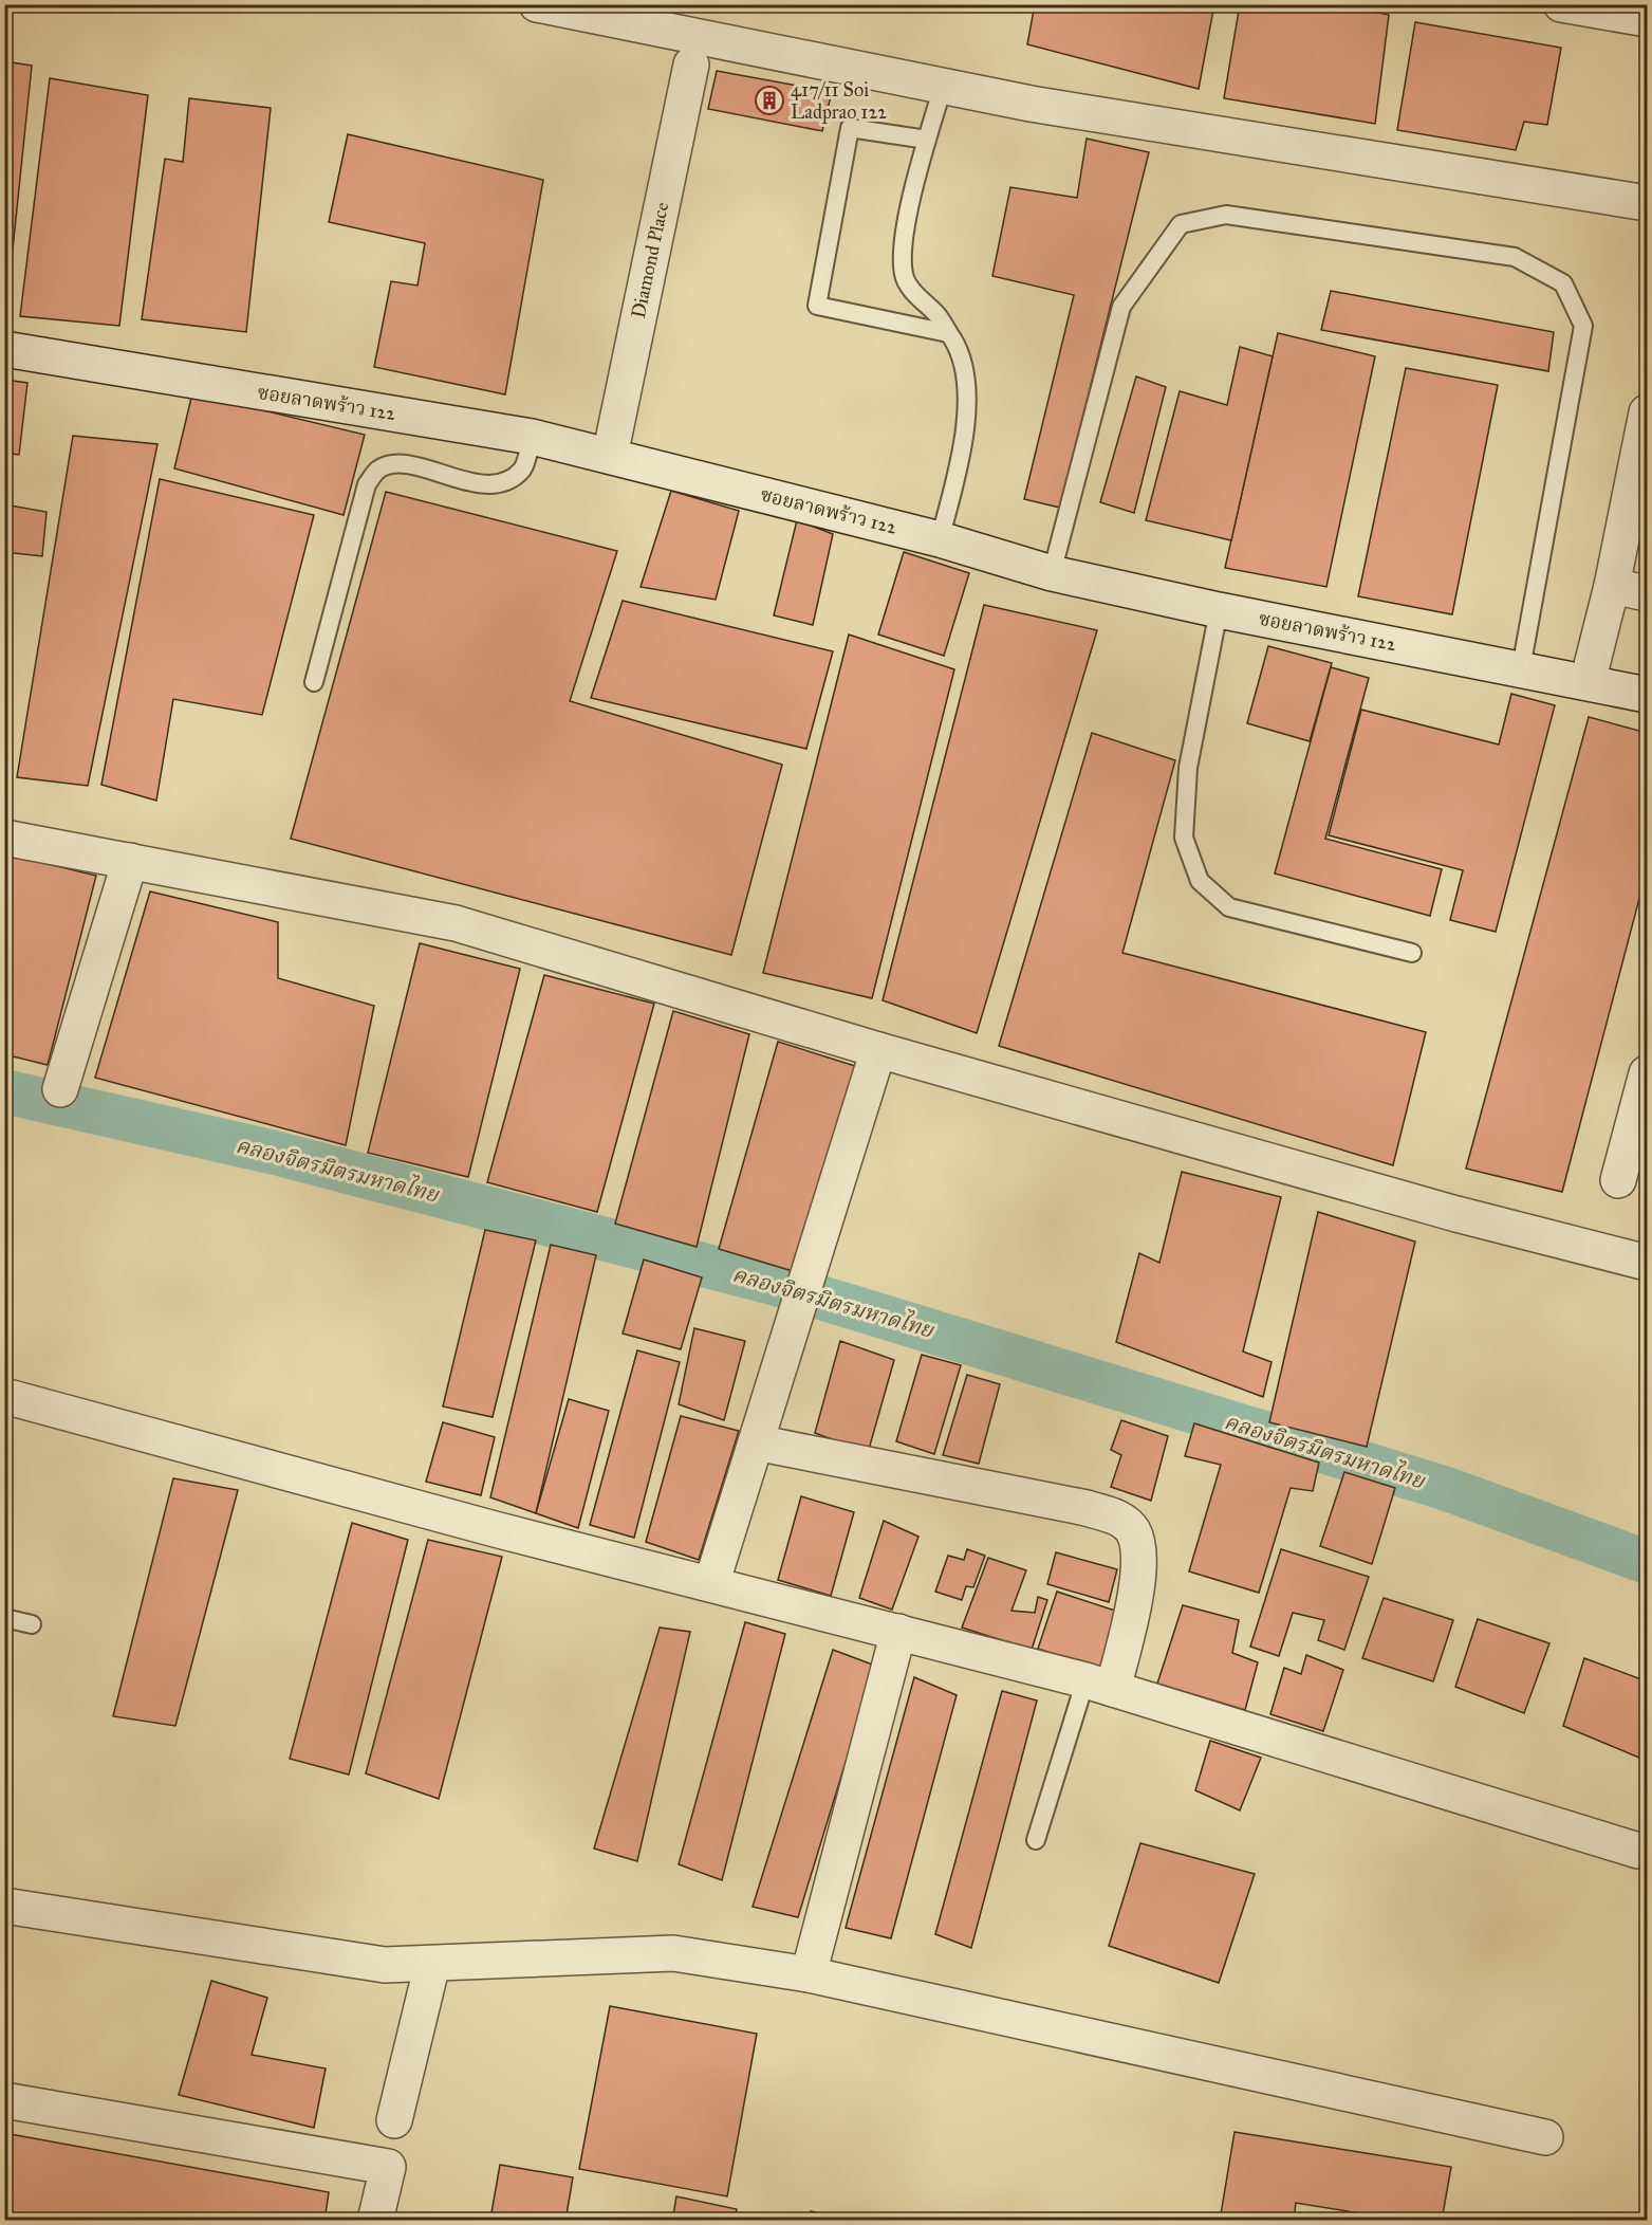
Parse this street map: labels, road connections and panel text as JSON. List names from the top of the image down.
{
  "streets": {
    "street": ["Diamond Place", "ซอยลาดพร้าว 122"]
  },
  "crossings": [
    ["Diamond Place", "ซอยลาดพร้าว 122"]
  ],
  "water": ["คลองจิตรมิตรมหาดไทย"],
  "places": {
    "building": ["417/11 Soi Ladprao 122"]
  }
}
